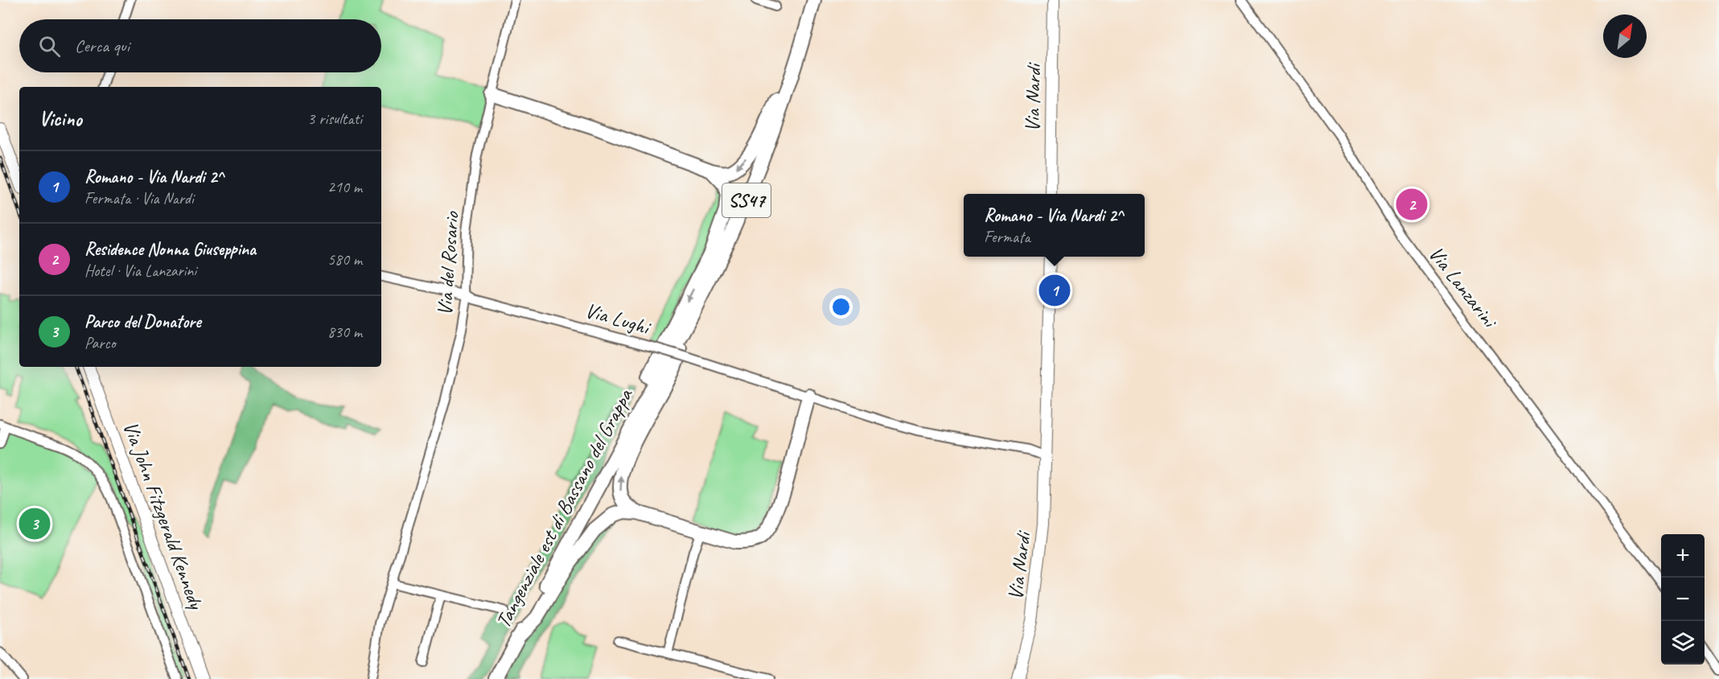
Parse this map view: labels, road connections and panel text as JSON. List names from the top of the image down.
{
  "streets": {
    "highway": ["SS47", "Tangenziale est di Bassano del Grappa"],
    "main road": ["Via Nardi", "Via John Fitzgerald Kennedy"],
    "street": ["Via del Rosario", "Via Lanzarini", "Via Lughi"]
  },
  "crossings": [
    ["Via Nardi", "Via Lughi"],
    ["Via del Rosario", "Via Lughi"],
    ["Via Lughi", "Tangenziale est di Bassano del Grappa"]
  ],
  "north": "top right",
  "page": {
    "search": "Cerca qui",
    "heading": ["Vicino", "3 risultati"],
    "list": [
      {
        "mark": "1",
        "name": "Romano - Via Nardi 2^",
        "note": "Fermata · Via Nardi",
        "value": "210 m"
      },
      {
        "mark": "2",
        "name": "Residence Nonna Giuseppina",
        "note": "Hotel · Via Lanzarini",
        "value": "580 m"
      },
      {
        "mark": "3",
        "name": "Parco del Donatore",
        "note": "Parco",
        "value": "830 m"
      }
    ],
    "pins": ["2", "1", "3"],
    "popup": ["Romano - Via Nardi 2^", "Fermata"],
    "map_buttons": ["+", "−"]
  }
}
